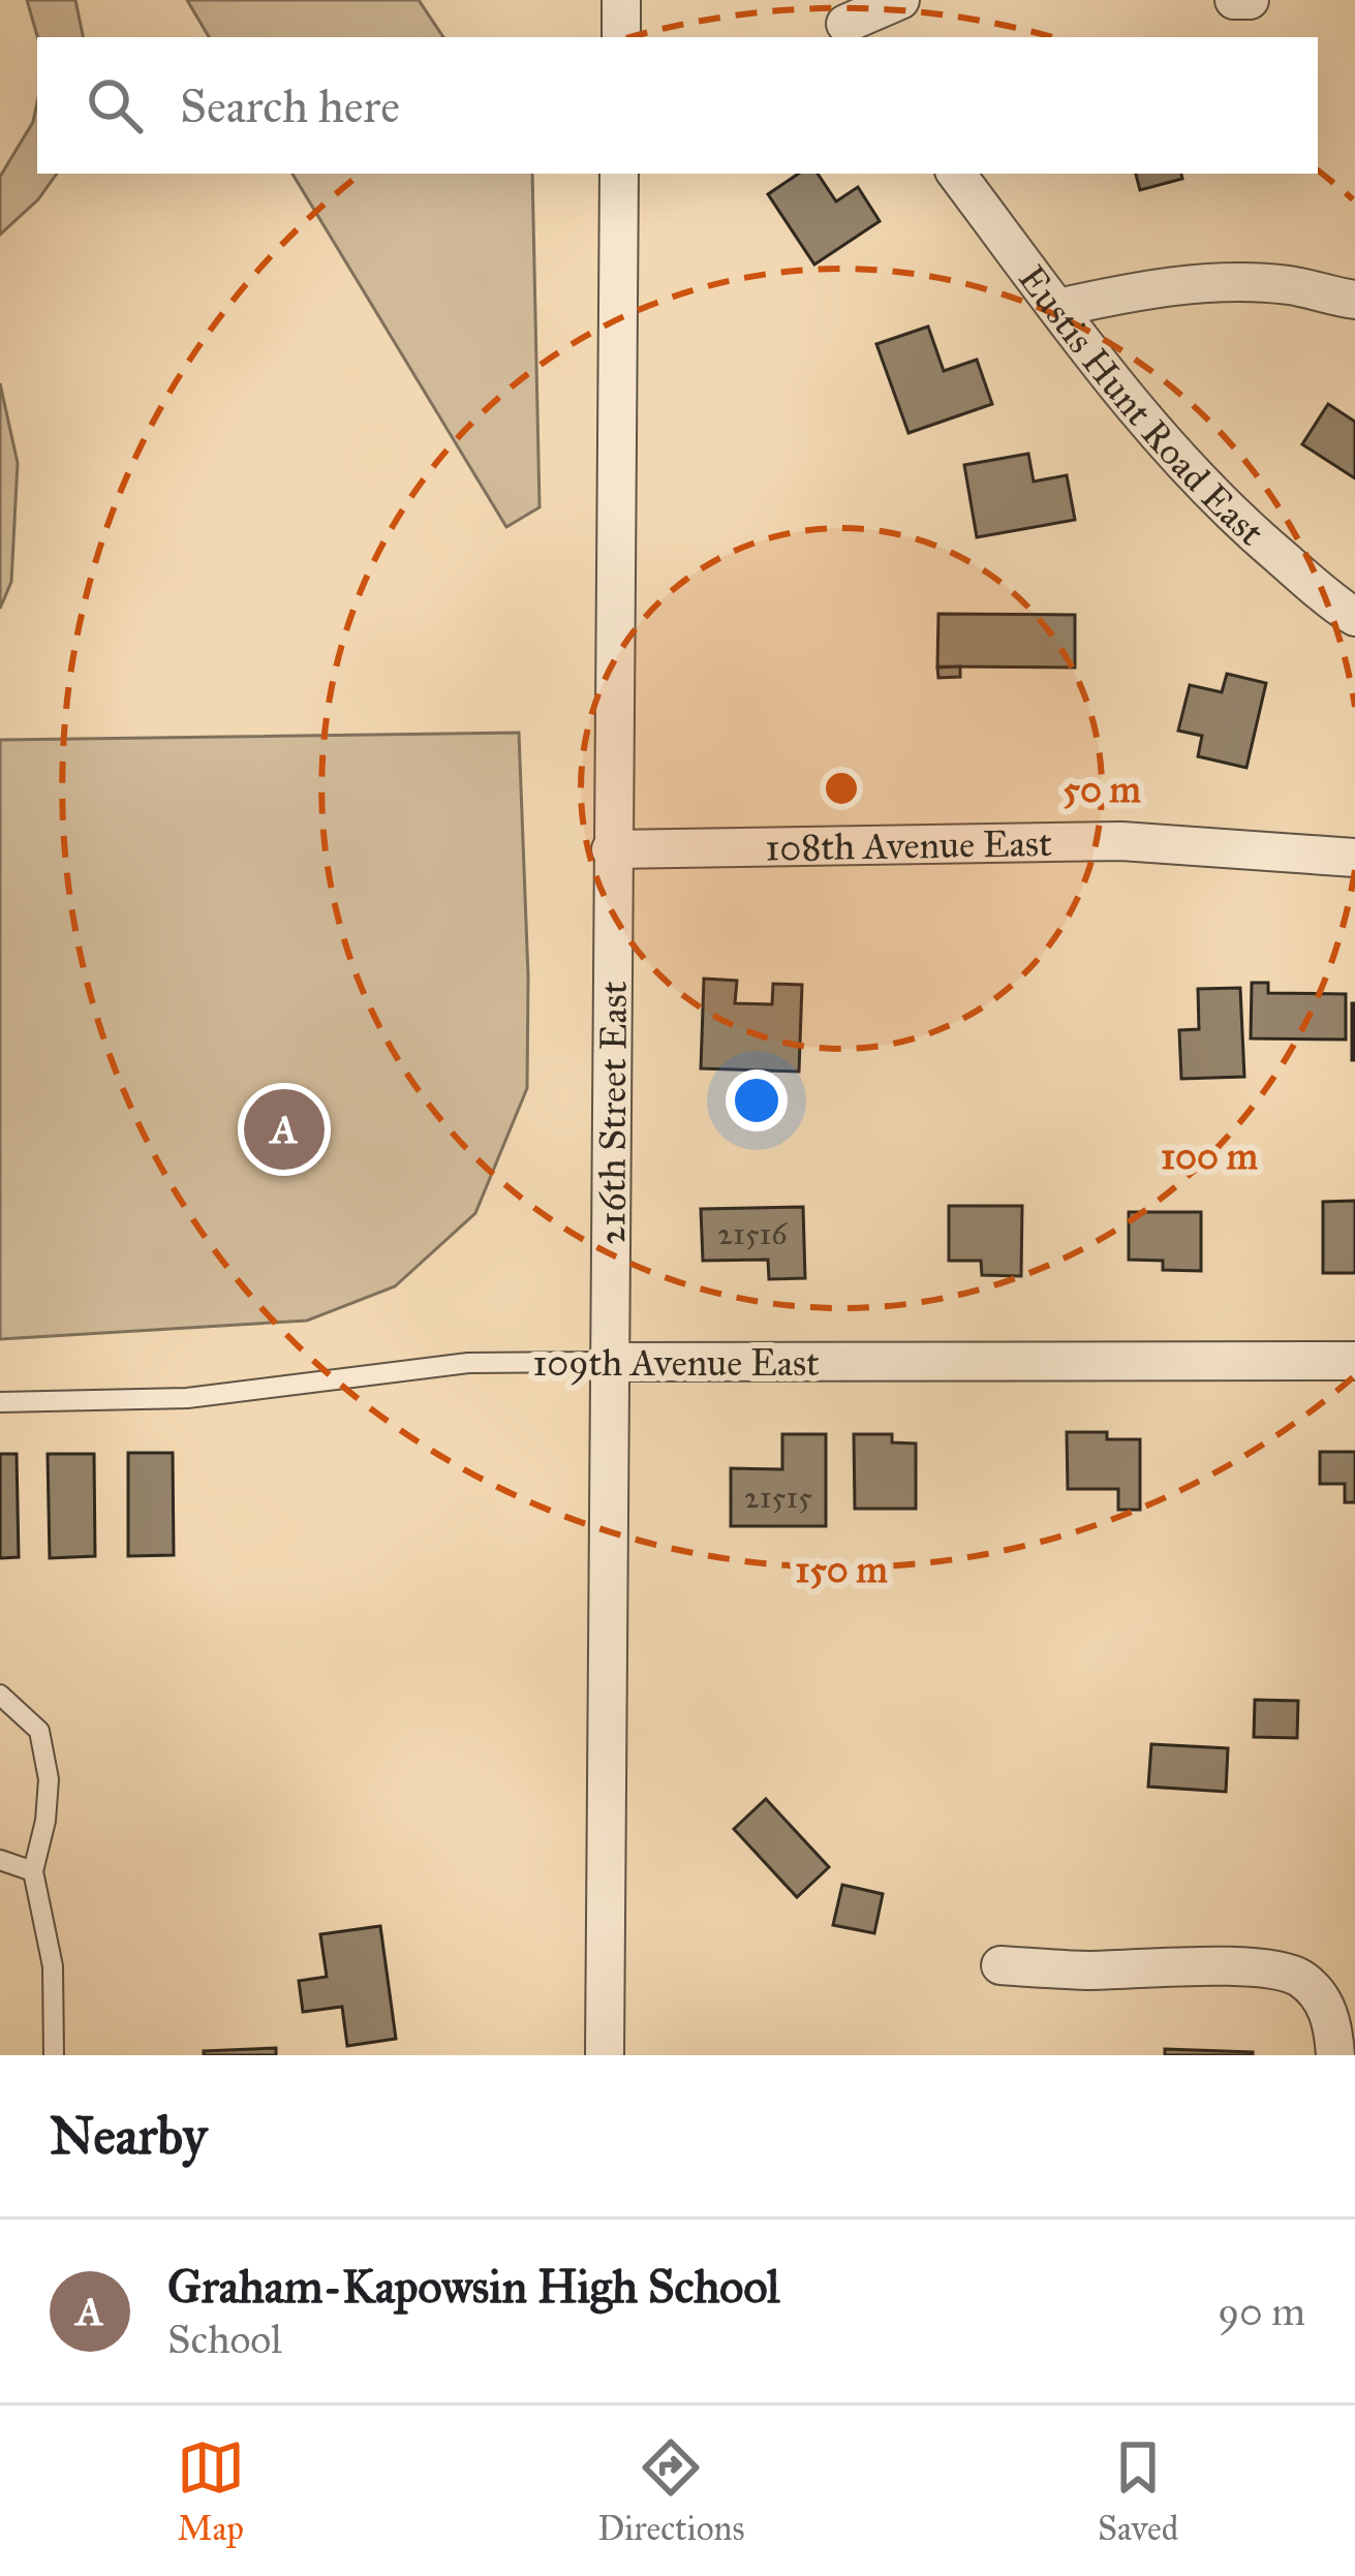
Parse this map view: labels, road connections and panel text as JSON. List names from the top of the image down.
{
  "streets": {
    "street": [
      "Eustis Hunt Road East",
      "108th Avenue East",
      "216th Street East",
      "109th Avenue East"
    ]
  },
  "crossings": [
    ["108th Avenue East", "216th Street East"],
    ["216th Street East", "109th Avenue East"]
  ],
  "house_numbers": ["21516", "21515"],
  "page": {
    "search": "Search here",
    "pins": "A",
    "heading": "Nearby",
    "list": [
      {
        "mark": "A",
        "name": "Graham-Kapowsin High School",
        "note": "School",
        "value": "90 m"
      }
    ],
    "nav": ["Map", "Directions", "Saved"]
  },
  "rings": ["50 m", "100 m", "150 m"]
}
